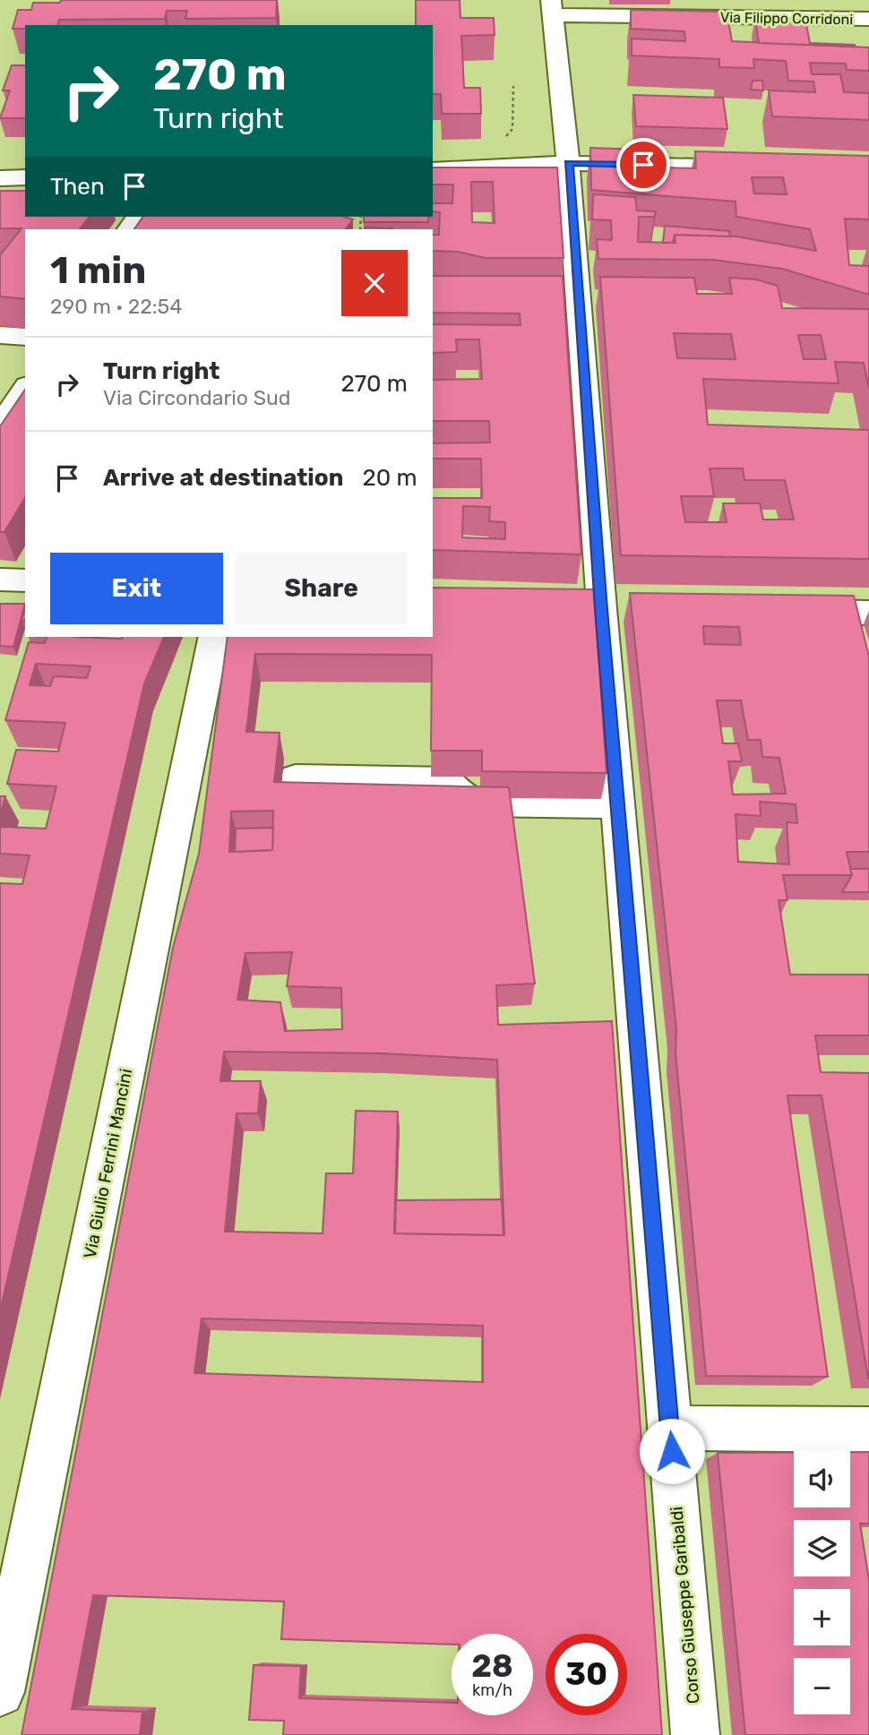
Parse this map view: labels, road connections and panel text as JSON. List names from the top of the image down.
{
  "streets": {
    "street": ["Via Filippo Corridoni", "Via Giulio Ferrini Mancini", "Corso Giuseppe Garibaldi"]
  },
  "crossings": [
    ["Via Filippo Corridoni", "Corso Giuseppe Garibaldi"]
  ],
  "page": {
    "turn": ["270 m", "Turn right"],
    "then": "Then",
    "heading": ["1 min", "290 m · 22:54"],
    "list": [
      {
        "name": "Turn right",
        "note": "Via Circondario Sud",
        "value": "270 m"
      },
      {
        "name": "Arrive at destination",
        "value": "20 m"
      }
    ],
    "buttons": ["Exit", "Share"],
    "map_buttons": ["+", "−"],
    "speed": "28 km/h",
    "limit": "30"
  }
}
